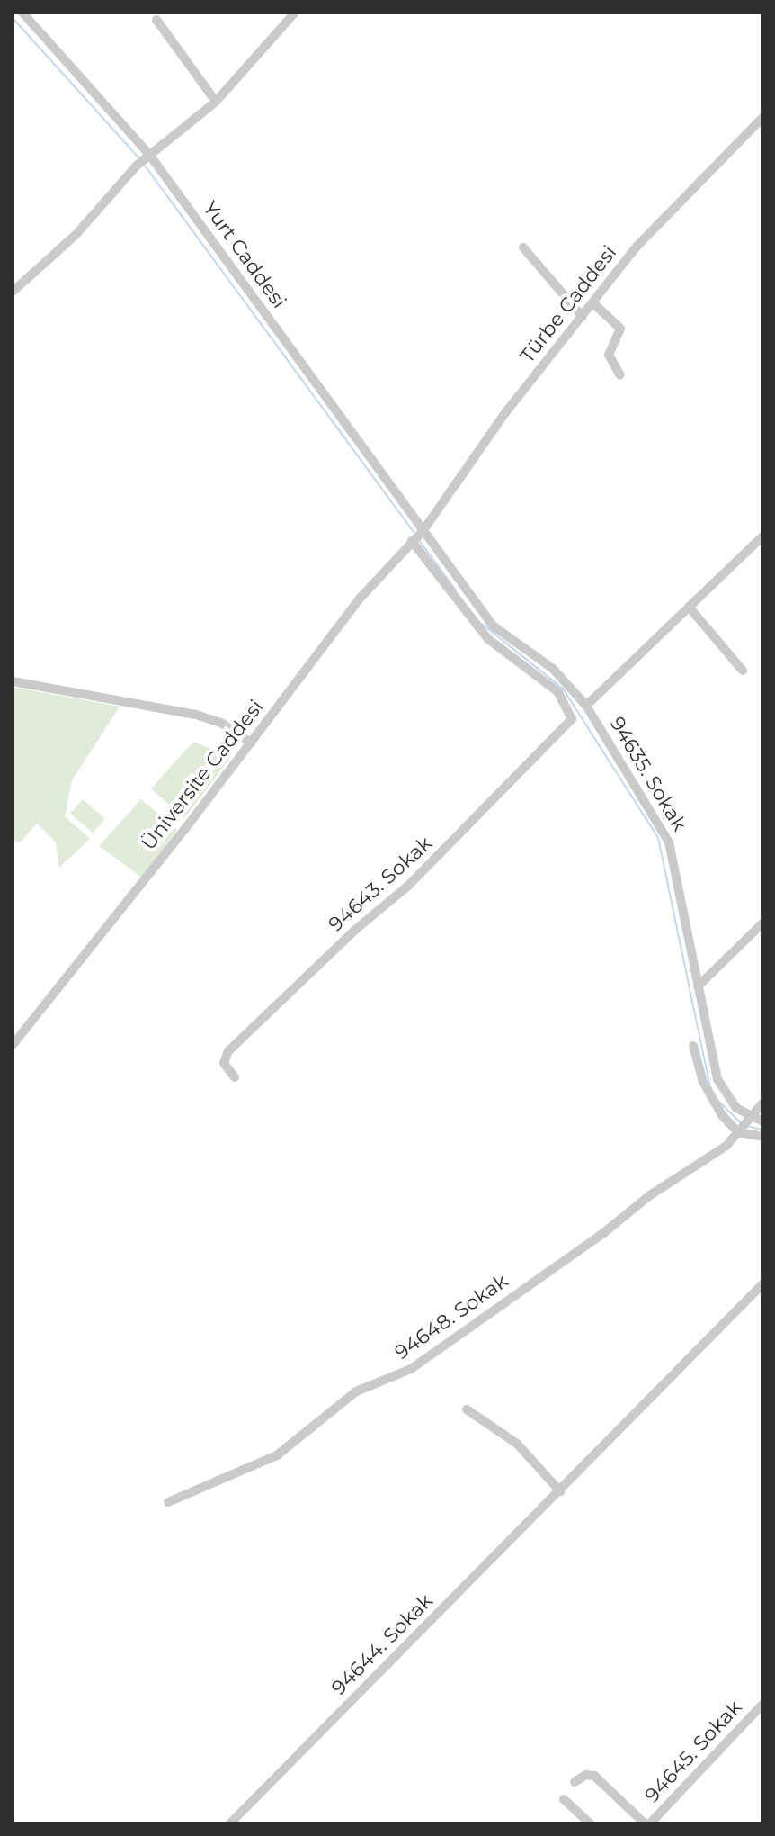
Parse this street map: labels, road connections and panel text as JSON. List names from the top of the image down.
{
  "streets": {
    "street": [
      "Yurt Caddesi",
      "Türbe Caddesi",
      "94635. Sokak",
      "Üniversite Caddesi",
      "94643. Sokak",
      "94648. Sokak",
      "94644. Sokak",
      "94645. Sokak"
    ]
  },
  "crossings": [
    ["Yurt Caddesi", "Türbe Caddesi"],
    ["Yurt Caddesi", "94635. Sokak"],
    ["Yurt Caddesi", "Üniversite Caddesi"],
    ["Türbe Caddesi", "94635. Sokak"],
    ["Türbe Caddesi", "Üniversite Caddesi"],
    ["94635. Sokak", "Üniversite Caddesi"],
    ["94635. Sokak", "94648. Sokak"],
    ["Üniversite Caddesi", "94643. Sokak"]
  ]
}
